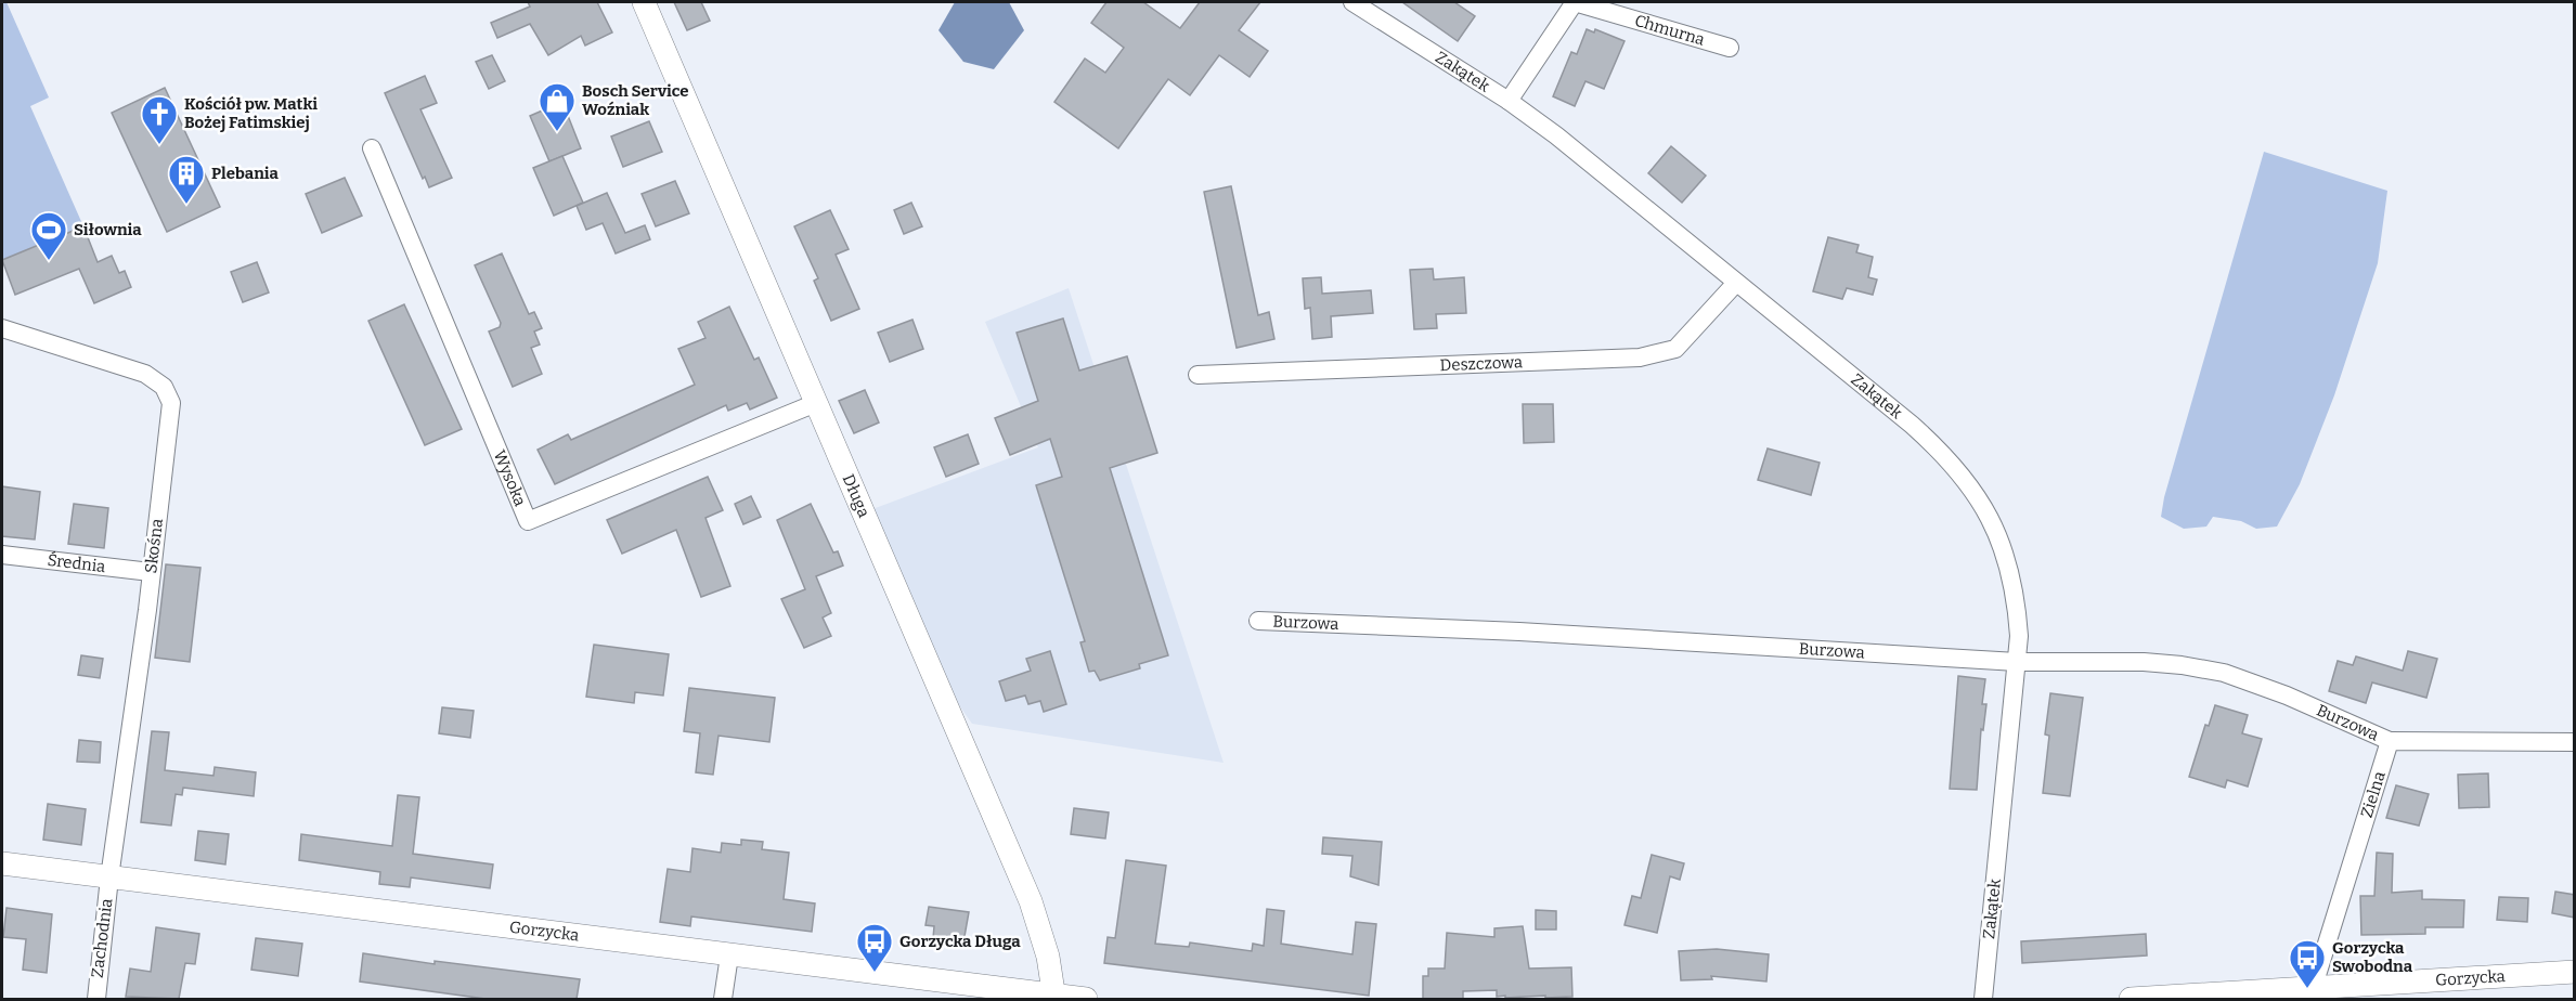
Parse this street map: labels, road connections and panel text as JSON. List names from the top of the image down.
{
  "streets": {
    "street": [
      "Chmurna",
      "Zakątek",
      "Deszczowa",
      "Wysoka",
      "Długa",
      "Skośna",
      "Średnia",
      "Burzowa",
      "Zielna",
      "Gorzycka",
      "Zachodnia"
    ]
  },
  "crossings": [
    ["Chmurna", "Zakątek"],
    ["Zakątek", "Deszczowa"],
    ["Zakątek", "Burzowa"],
    ["Wysoka", "Długa"],
    ["Długa", "Gorzycka"],
    ["Skośna", "Średnia"],
    ["Skośna", "Gorzycka"],
    ["Skośna", "Zachodnia"],
    ["Burzowa", "Zielna"],
    ["Zielna", "Gorzycka"],
    ["Gorzycka", "Zachodnia"]
  ],
  "places": {
    "shop": ["Bosch Service Woźniak"],
    "church": ["Kościół pw. Matki Bożej Fatimskiej"],
    "building": ["Plebania"],
    "sports": ["Siłownia"],
    "bus stop": ["Gorzycka Długa", "Gorzycka Swobodna"]
  }
}
